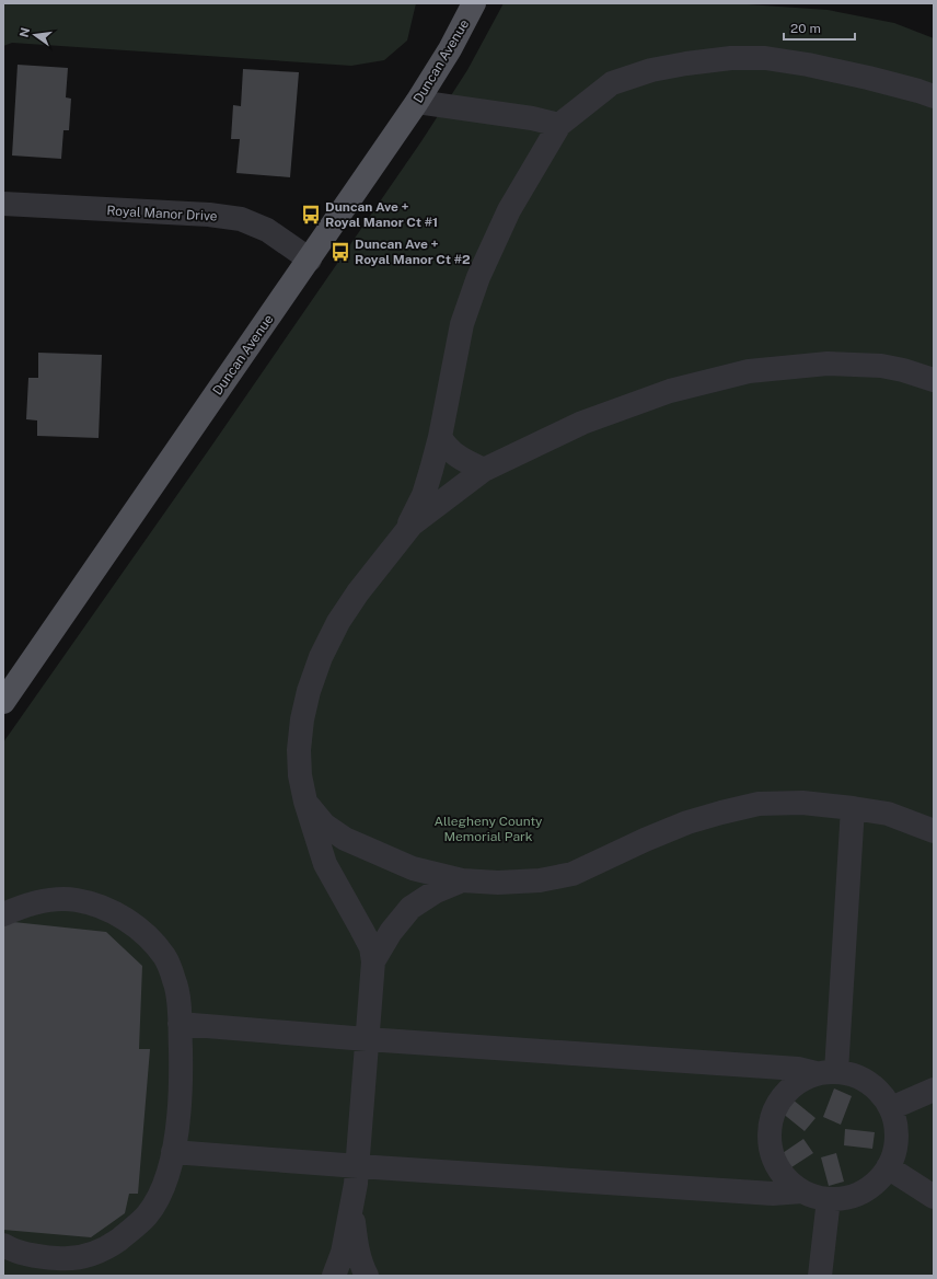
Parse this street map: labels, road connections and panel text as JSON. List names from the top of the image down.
{
  "streets": {
    "main road": ["Duncan Avenue"],
    "lane": ["Royal Manor Drive"]
  },
  "crossings": [
    ["Duncan Avenue", "Royal Manor Drive"]
  ],
  "parks": ["Allegheny County Memorial Park"],
  "places": {
    "bus stop": ["Duncan Ave + Royal Manor Ct #1", "Duncan Ave + Royal Manor Ct #2"]
  },
  "scale_bar": "20 m",
  "north": "left"
}
